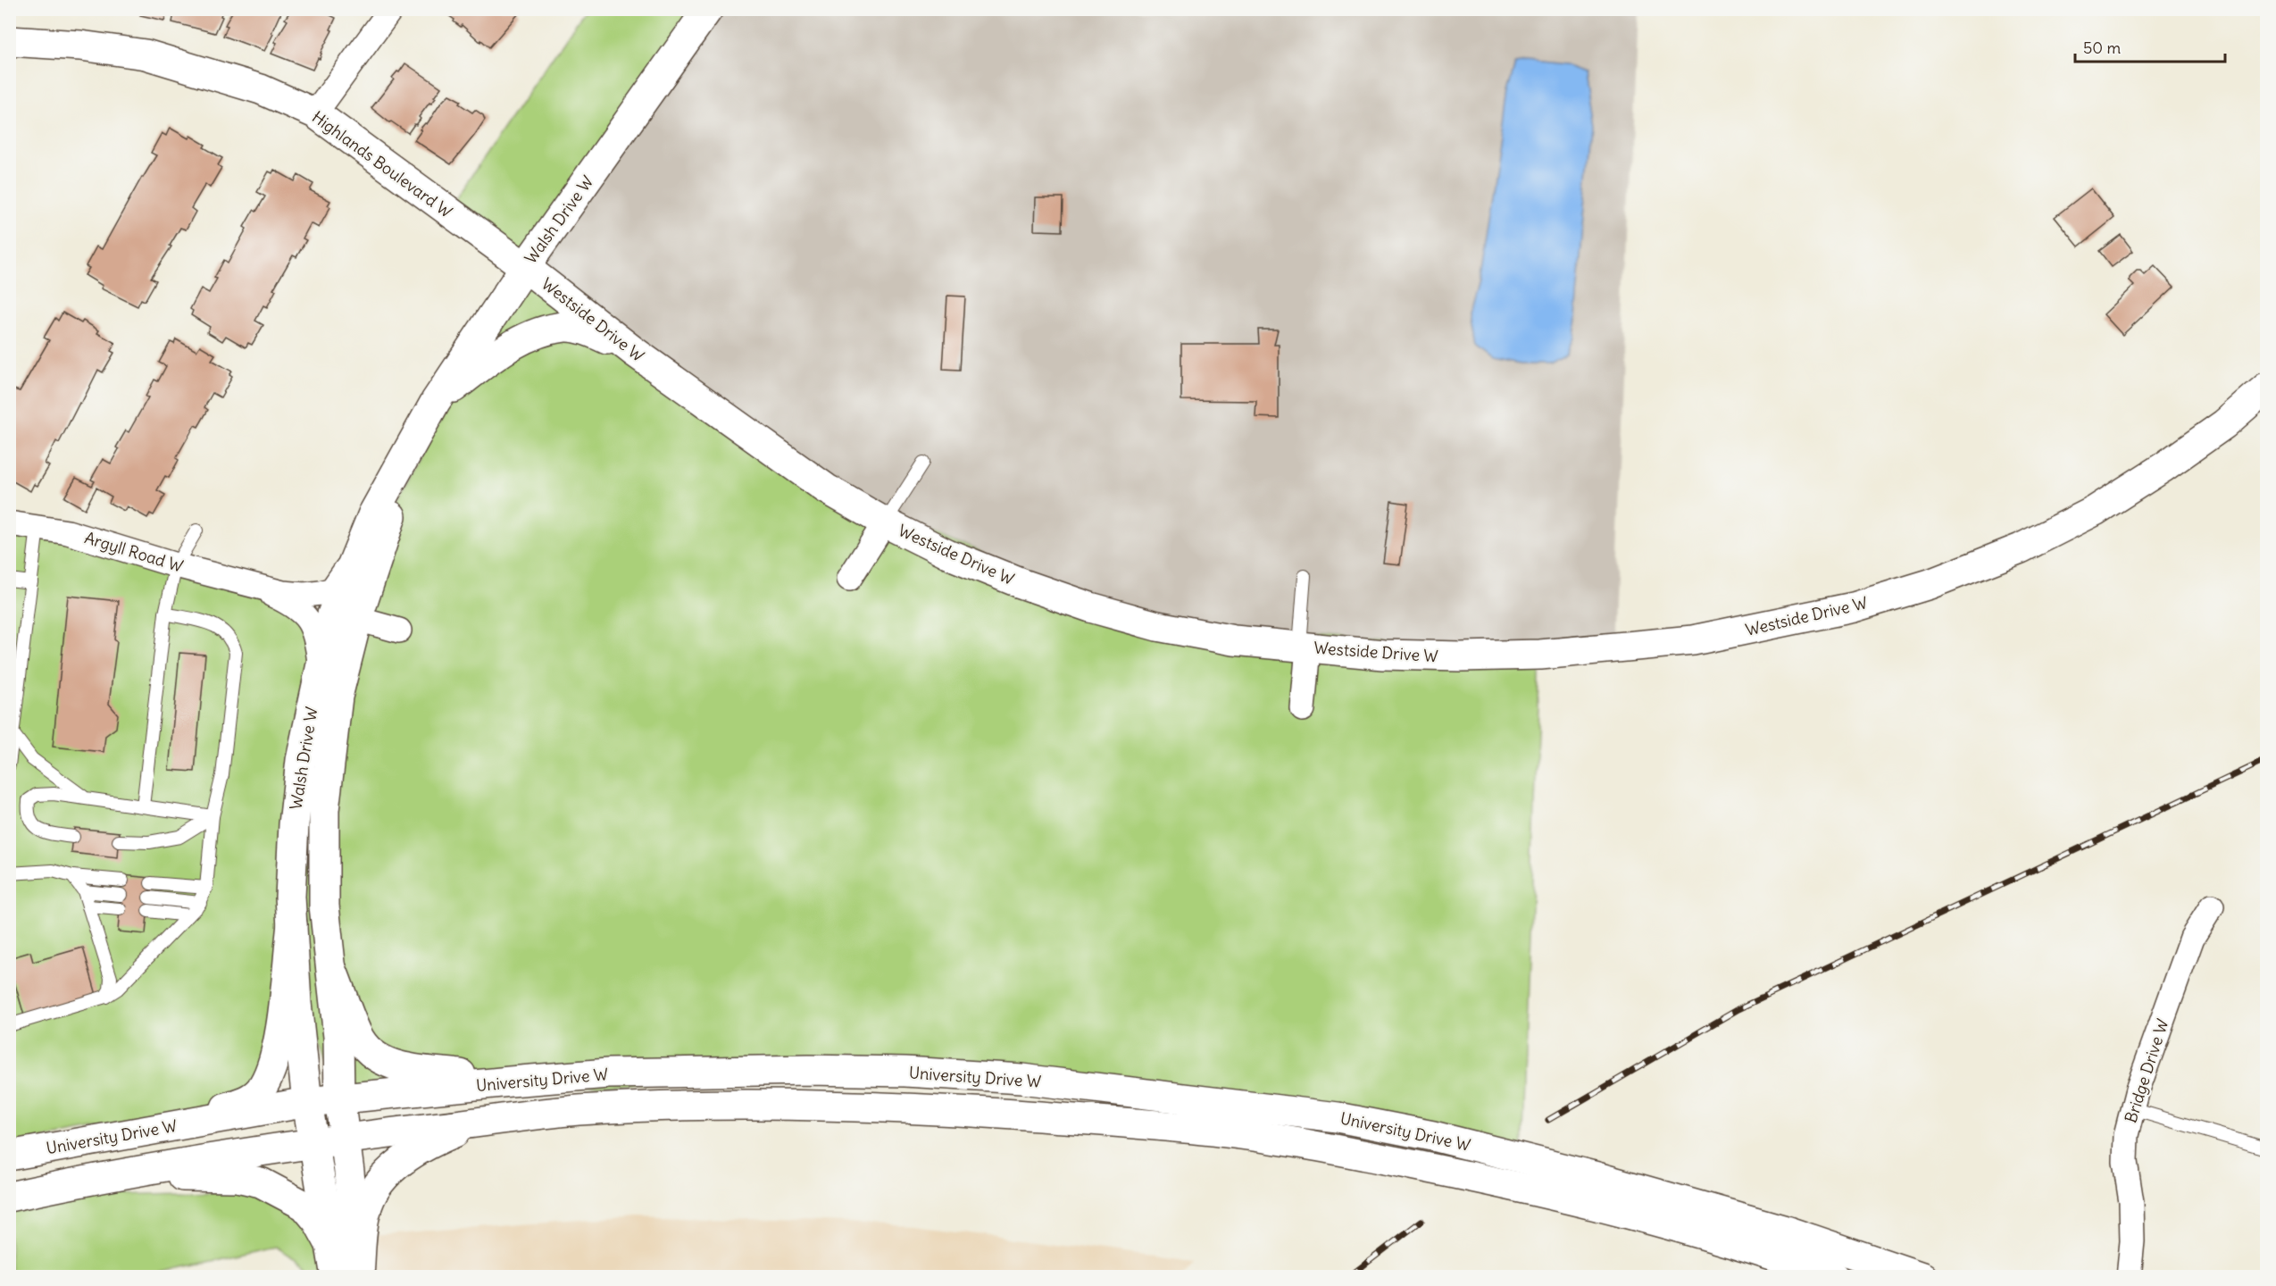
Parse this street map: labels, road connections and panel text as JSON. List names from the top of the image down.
{
  "streets": {
    "main road": [
      "Highlands Boulevard W",
      "Walsh Drive W",
      "Westside Drive W",
      "University Drive W"
    ],
    "street": ["Argyll Road W", "Bridge Drive W"]
  },
  "crossings": [
    ["Highlands Boulevard W", "Walsh Drive W"],
    ["Highlands Boulevard W", "Westside Drive W"],
    ["Walsh Drive W", "Westside Drive W"],
    ["Walsh Drive W", "University Drive W"]
  ],
  "scale_bar": "50 m"
}
